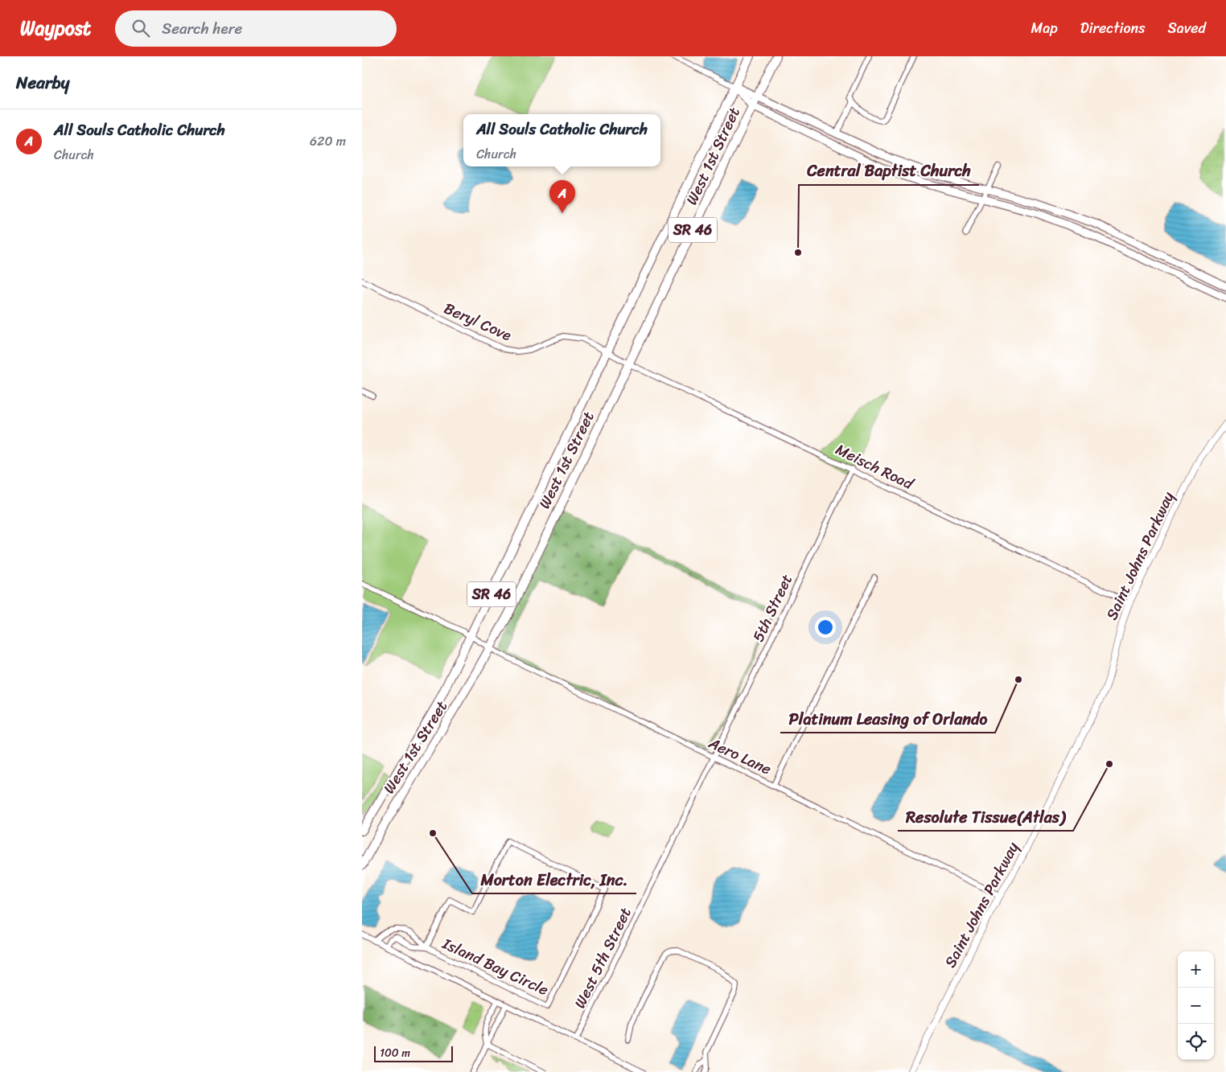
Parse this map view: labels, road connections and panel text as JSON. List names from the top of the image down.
{
  "streets": {
    "main road": ["West 1st Street", "SR 46"],
    "street": [
      "Beryl Cove",
      "Meisch Road",
      "Saint Johns Parkway",
      "5th Street",
      "Aero Lane",
      "West 5th Street",
      "Island Bay Circle"
    ]
  },
  "crossings": [
    ["West 1st Street", "Beryl Cove"],
    ["West 1st Street", "Meisch Road"],
    ["West 1st Street", "Aero Lane"],
    ["Beryl Cove", "Meisch Road"],
    ["Meisch Road", "Saint Johns Parkway"],
    ["Meisch Road", "5th Street"],
    ["Saint Johns Parkway", "Aero Lane"],
    ["5th Street", "Aero Lane"],
    ["5th Street", "West 5th Street"],
    ["Aero Lane", "West 5th Street"]
  ],
  "places": [
    "Central Baptist Church",
    "Platinum Leasing of Orlando",
    "Resolute Tissue(Atlas)",
    "Morton Electric, Inc."
  ],
  "scale_bar": "100 m",
  "page": {
    "header": "Waypost",
    "search": "Search here",
    "nav": ["Map", "Directions", "Saved"],
    "heading": "Nearby",
    "list": [
      {
        "mark": "A",
        "name": "All Souls Catholic Church",
        "note": "Church",
        "value": "620 m"
      }
    ],
    "popup": ["All Souls Catholic Church", "Church"],
    "pins": "A",
    "map_buttons": ["+", "−"],
    "scale": "100 m"
  }
}
